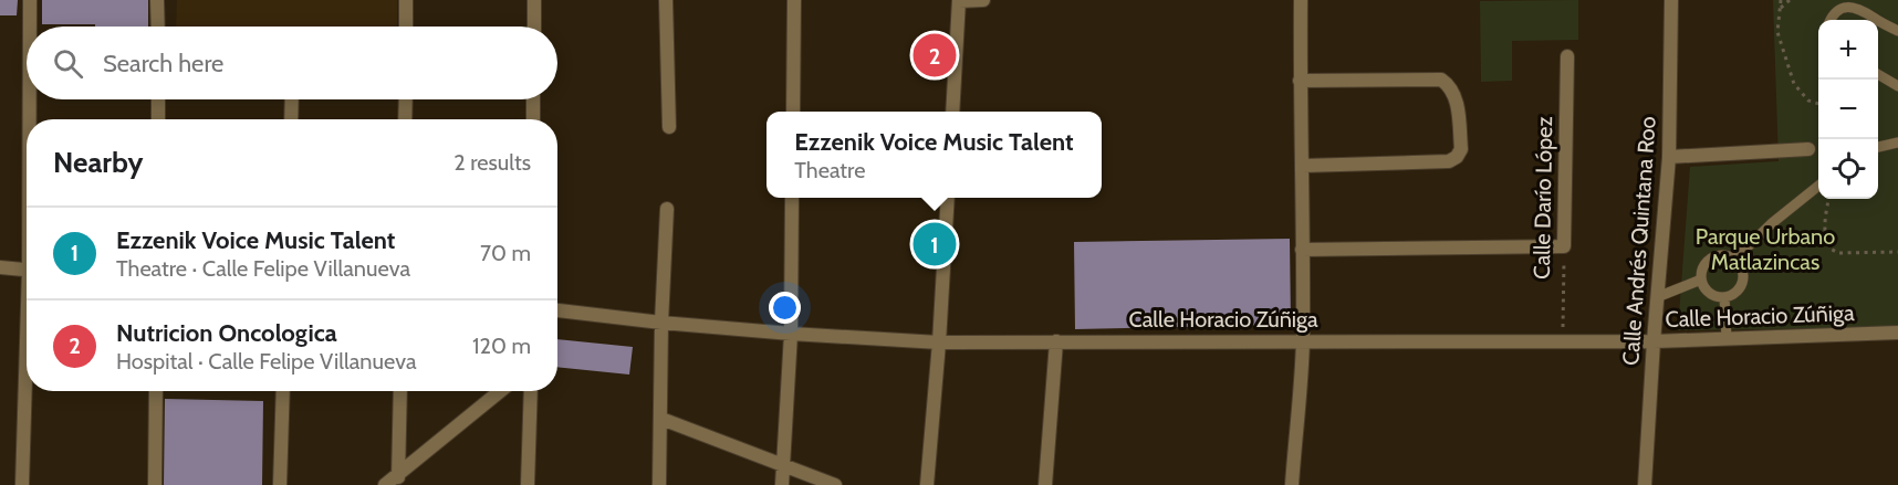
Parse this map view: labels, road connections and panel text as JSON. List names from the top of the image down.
{
  "streets": {
    "street": ["Calle Darío López", "Calle Andrés Quintana Roo", "Calle Horacio Zúñiga"]
  },
  "crossings": [
    ["Calle Darío López", "Calle Horacio Zúñiga"],
    ["Calle Andrés Quintana Roo", "Calle Horacio Zúñiga"]
  ],
  "parks": ["Parque Urbano Matlazincas"],
  "page": {
    "map_buttons": ["+", "−"],
    "search": "Search here",
    "pins": ["2", "1"],
    "popup": ["Ezzenik Voice Music Talent", "Theatre"],
    "heading": ["Nearby", "2 results"],
    "list": [
      {
        "mark": "1",
        "name": "Ezzenik Voice Music Talent",
        "note": "Theatre · Calle Felipe Villanueva",
        "value": "70 m"
      },
      {
        "mark": "2",
        "name": "Nutricion Oncologica",
        "note": "Hospital · Calle Felipe Villanueva",
        "value": "120 m"
      }
    ]
  }
}
